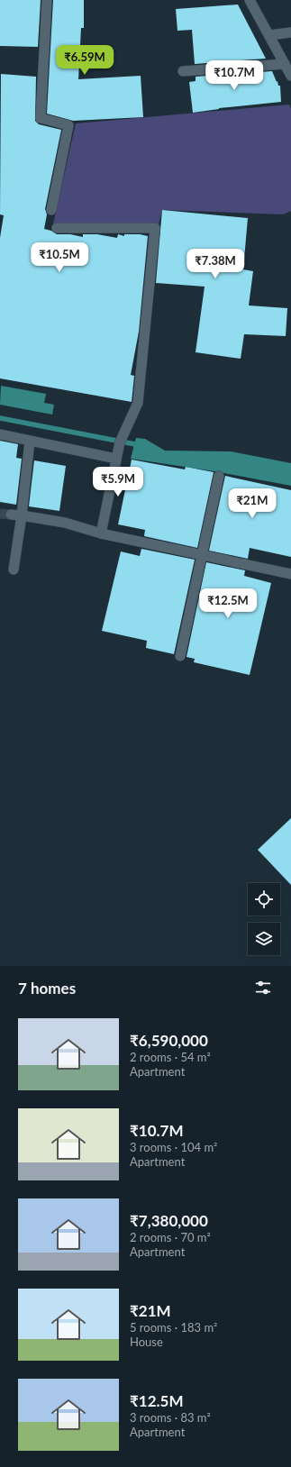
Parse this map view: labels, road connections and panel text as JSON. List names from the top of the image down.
{
  "page": {
    "price": [
      "₹6.59M",
      "₹10.7M",
      "₹10.5M",
      "₹7.38M",
      "₹5.9M",
      "₹21M",
      "₹12.5M"
    ],
    "heading": "7 homes",
    "list": [
      {
        "name": "₹6,590,000",
        "note": "2 rooms · 54 m² · Apartment"
      },
      {
        "name": "₹10.7M",
        "note": "3 rooms · 104 m² · Apartment"
      },
      {
        "name": "₹7,380,000",
        "note": "2 rooms · 70 m² · Apartment"
      },
      {
        "name": "₹21M",
        "note": "5 rooms · 183 m² · House"
      },
      {
        "name": "₹12.5M",
        "note": "3 rooms · 83 m² · Apartment"
      }
    ]
  }
}
